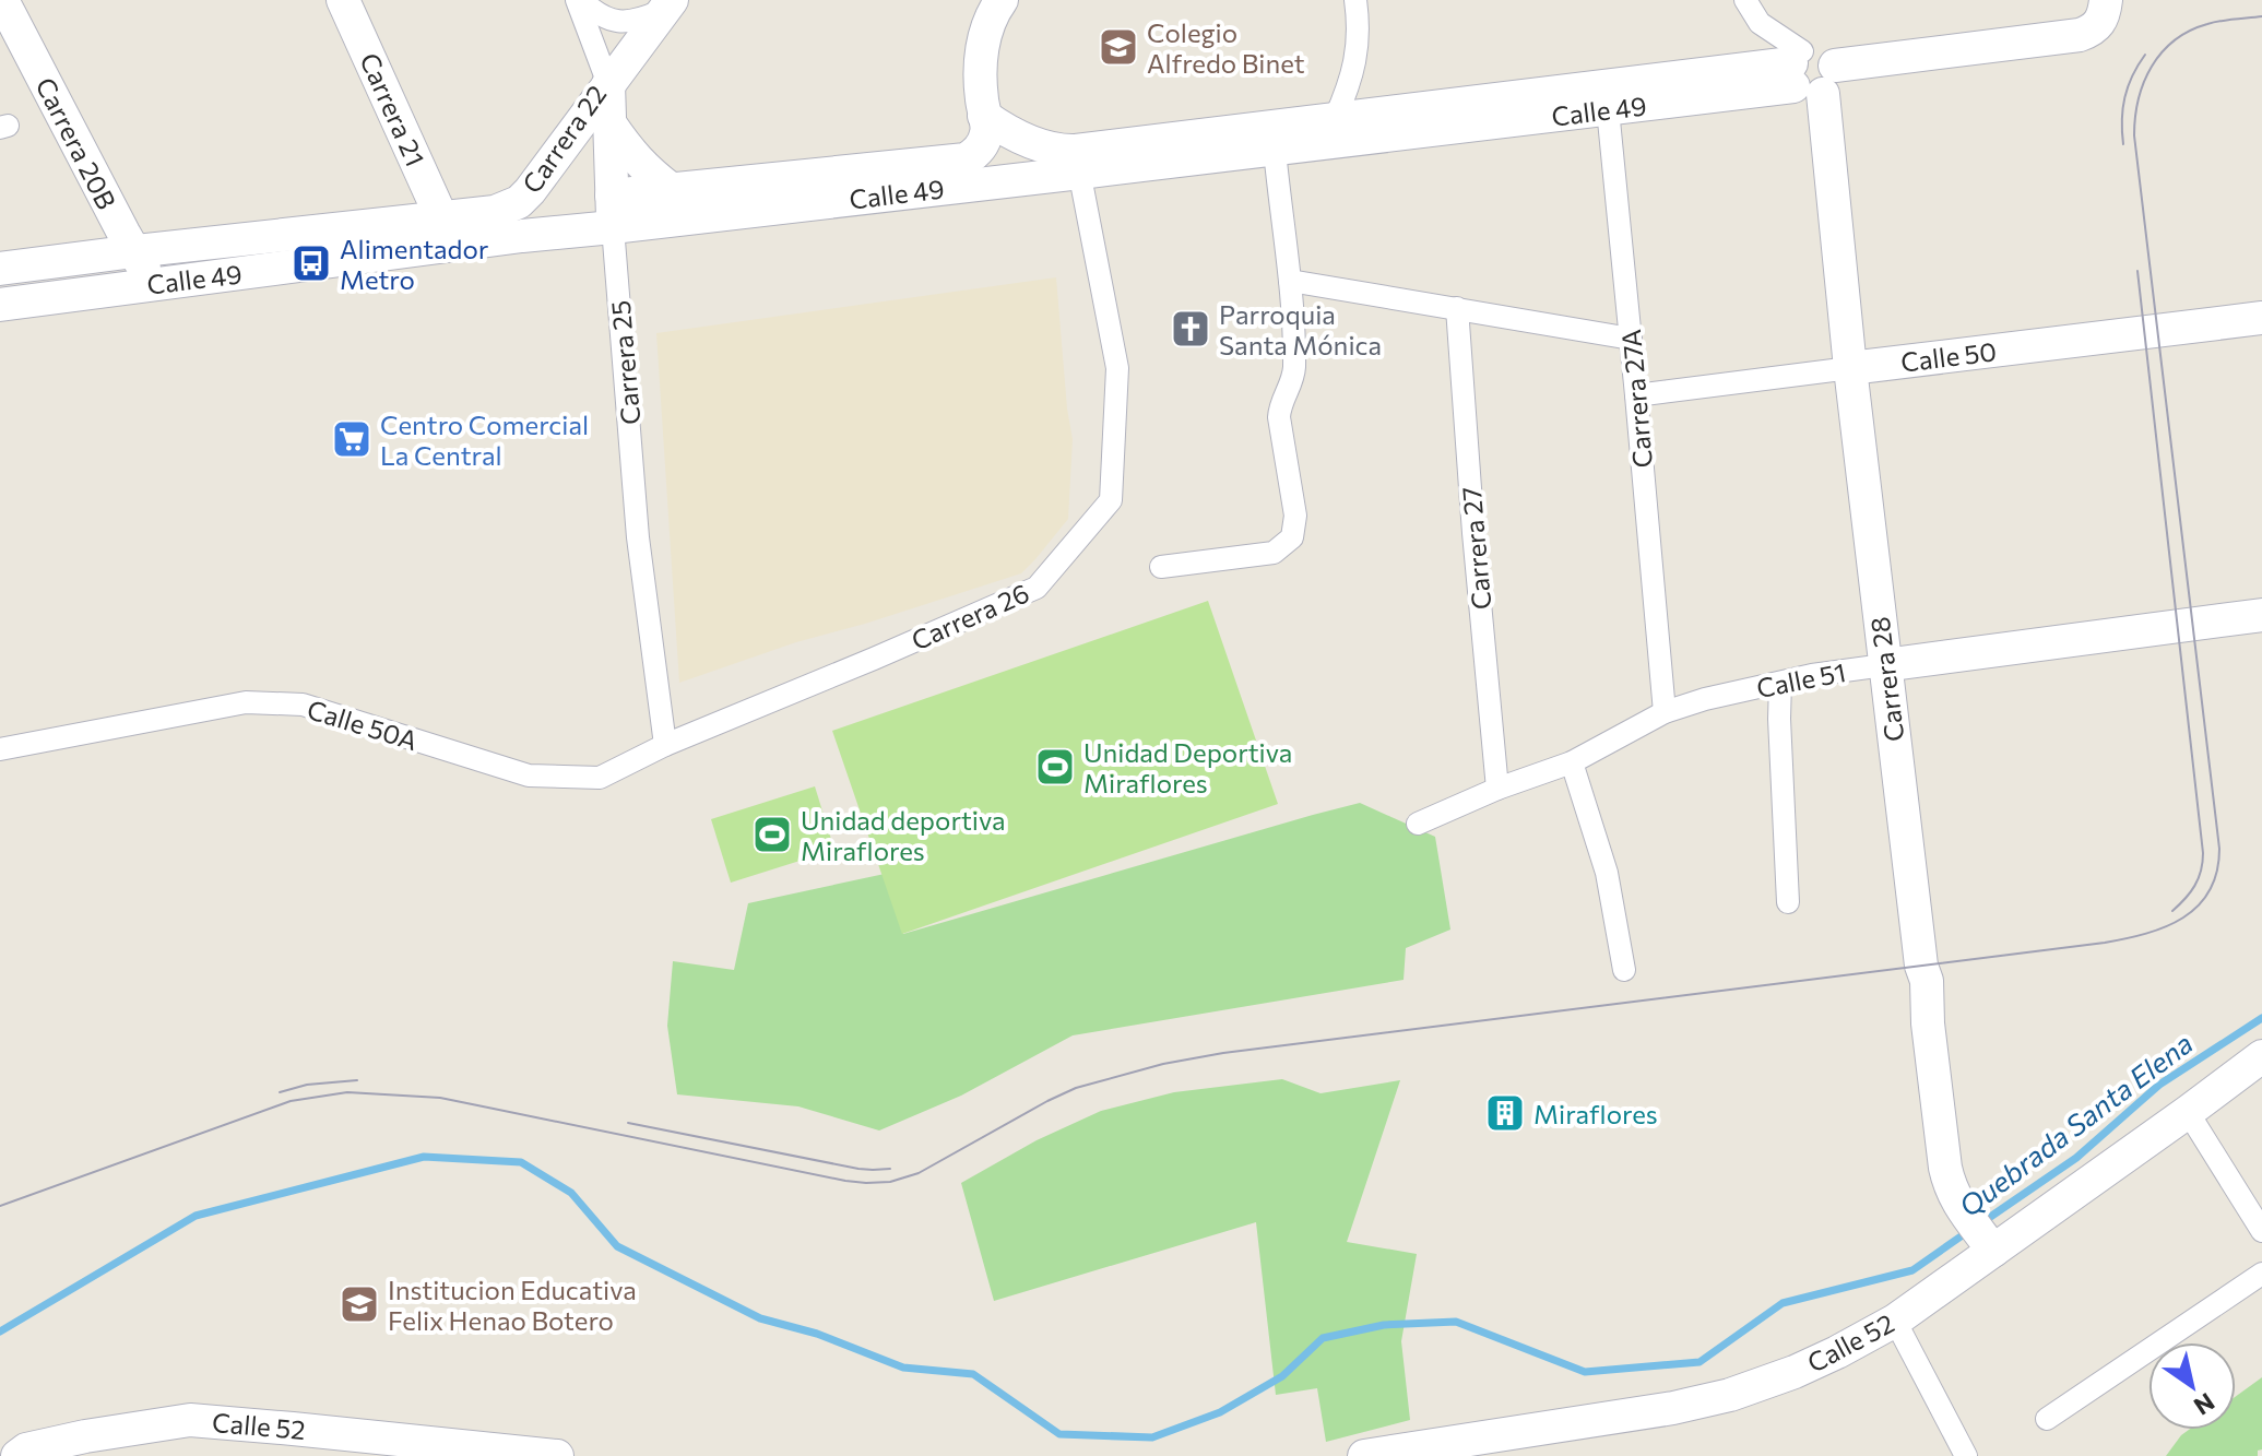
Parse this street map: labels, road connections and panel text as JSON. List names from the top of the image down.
{
  "streets": {
    "main road": [
      "Carrera 21",
      "Calle 49",
      "Carrera 22",
      "Carrera 20B",
      "Calle 50",
      "Carrera 25",
      "Calle 51",
      "Carrera 28",
      "Calle 52"
    ],
    "street": [
      "Carrera 27A",
      "Carrera 27",
      "Carrera 26",
      "Calle 50A"
    ]
  },
  "crossings": [
    ["Carrera 21", "Calle 49"],
    ["Calle 49", "Carrera 22"],
    ["Calle 49", "Carrera 20B"],
    ["Calle 49", "Carrera 25"],
    ["Calle 49", "Carrera 27A"],
    ["Calle 49", "Carrera 26"],
    ["Calle 49", "Carrera 28"],
    ["Carrera 22", "Carrera 25"],
    ["Calle 50", "Carrera 27A"],
    ["Calle 50", "Carrera 28"],
    ["Carrera 25", "Carrera 26"],
    ["Carrera 25", "Calle 50A"],
    ["Carrera 27A", "Calle 51"],
    ["Carrera 27", "Calle 51"],
    ["Carrera 26", "Calle 50A"],
    ["Calle 51", "Carrera 28"],
    ["Carrera 28", "Calle 52"]
  ],
  "water": ["Quebrada Santa Elena"],
  "places": {
    "school or university": ["Colegio Alfredo Binet", "Institucion Educativa Felix Henao Botero"],
    "bus stop": ["Alimentador Metro"],
    "church": ["Parroquia Santa Mónica"],
    "supermarket": ["Centro Comercial La Central"],
    "sports": ["Unidad Deportiva Miraflores", "Unidad deportiva Miraflores"],
    "building": ["Miraflores"]
  },
  "north": "bottom right"
}
